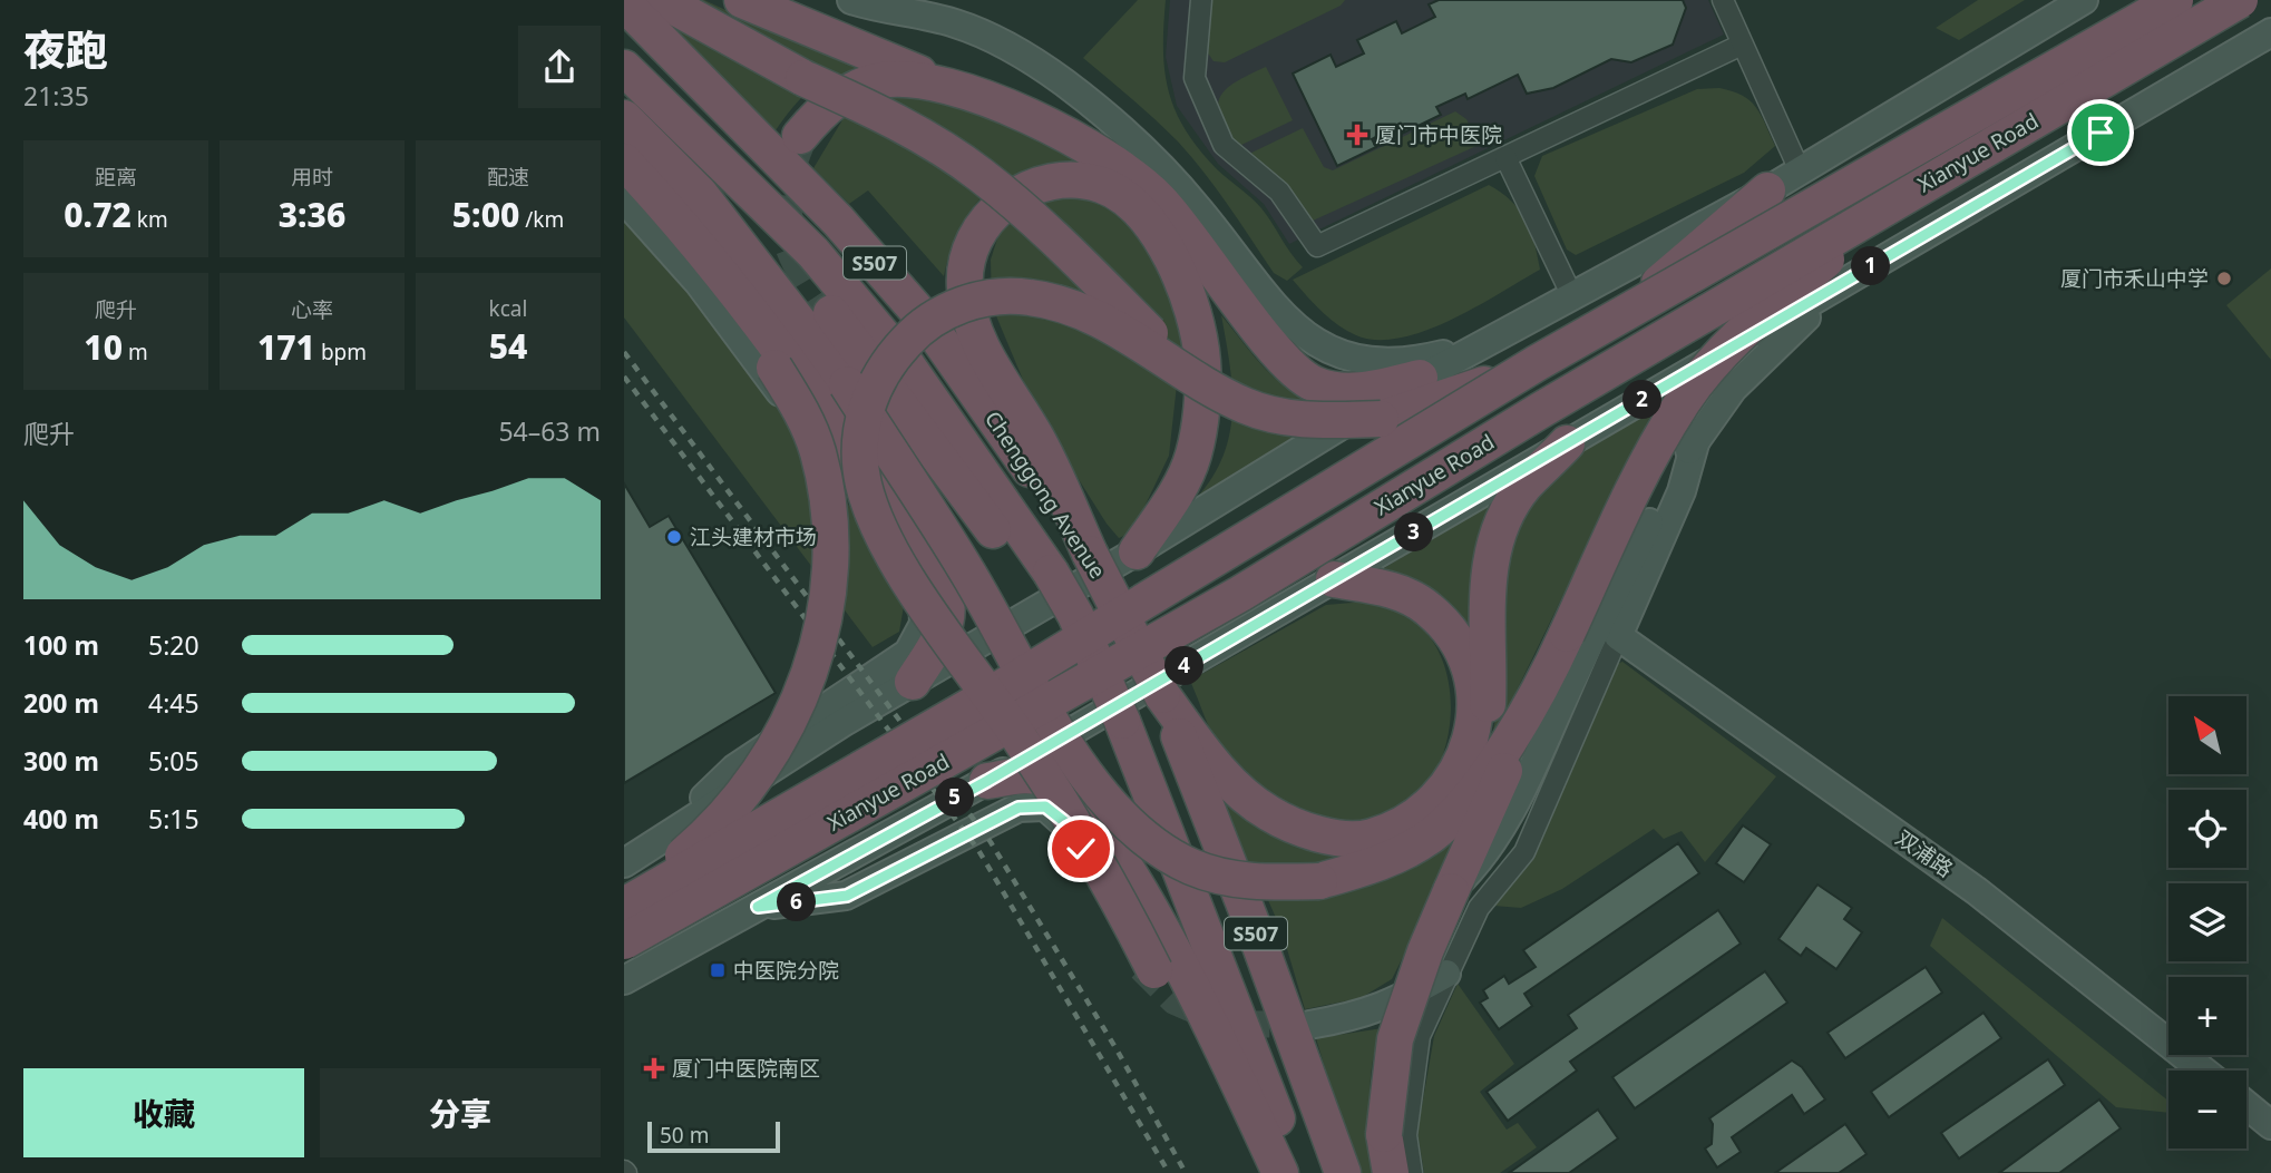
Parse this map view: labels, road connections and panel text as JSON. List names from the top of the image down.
{
  "streets": {
    "highway": ["Xianyue Road", "S507", "Chenggong Avenue"],
    "main road": ["双浦路"]
  },
  "places": {
    "health": ["厦门市中医院", "厦门中医院南区"],
    "other": ["厦门市禾山中学", "江头建材市场"],
    "transit": ["中医院分院"]
  },
  "scale_bar": "50 m",
  "north": "top left",
  "page": {
    "heading": ["夜跑", "21:35"],
    "stats": [
      ["距离", "0.72 km"],
      ["用时", "3:36"],
      ["配速", "5:00 /km"],
      ["爬升", "10 m"],
      ["心率", "171 bpm"],
      ["kcal", "54"]
    ],
    "pins": [
      "1",
      "2",
      "3",
      "4",
      "5",
      "6"
    ],
    "chart": ["爬升", "54–63 m"],
    "list": [
      {
        "name": "100 m",
        "note": "5:20"
      },
      {
        "name": "200 m",
        "note": "4:45"
      },
      {
        "name": "300 m",
        "note": "5:05"
      },
      {
        "name": "400 m",
        "note": "5:15"
      }
    ],
    "map_buttons": ["+", "−"],
    "buttons": ["收藏", "分享"],
    "scale": "50 m"
  }
}
